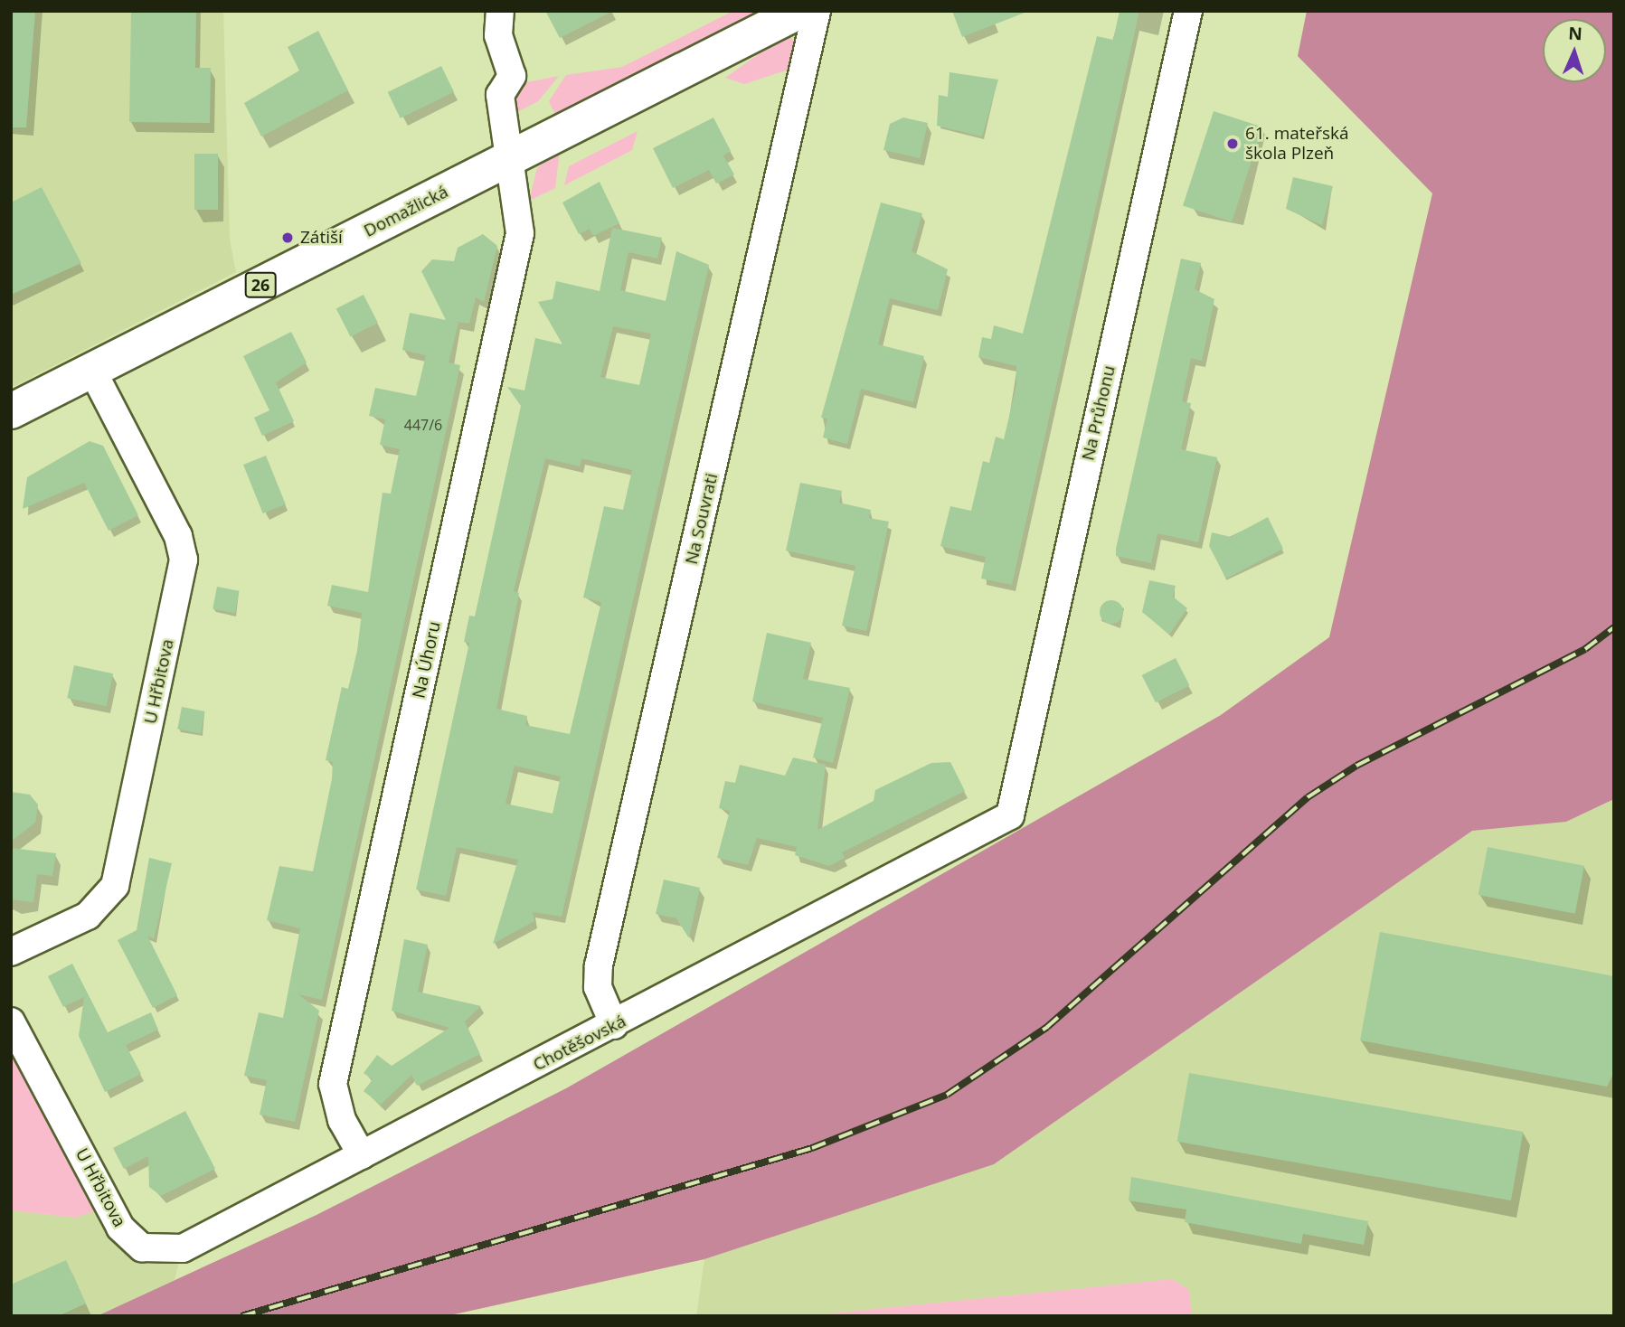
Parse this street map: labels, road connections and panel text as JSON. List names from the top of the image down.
{
  "streets": {
    "main road": ["Domažlická", "26"],
    "street": [
      "Na Průhonu",
      "Na Souvrati",
      "Na Úhoru",
      "U Hřbitova",
      "Chotěšovská"
    ]
  },
  "crossings": [
    ["Domažlická", "Na Úhoru"],
    ["Domažlická", "U Hřbitova"],
    ["Na Průhonu", "Chotěšovská"],
    ["Na Souvrati", "Chotěšovská"],
    ["Na Úhoru", "Chotěšovská"],
    ["U Hřbitova", "Chotěšovská"]
  ],
  "places": ["61. mateřská škola Plzeň", "Zátiší"],
  "house_numbers": ["447/6"],
  "north": "top"
}
